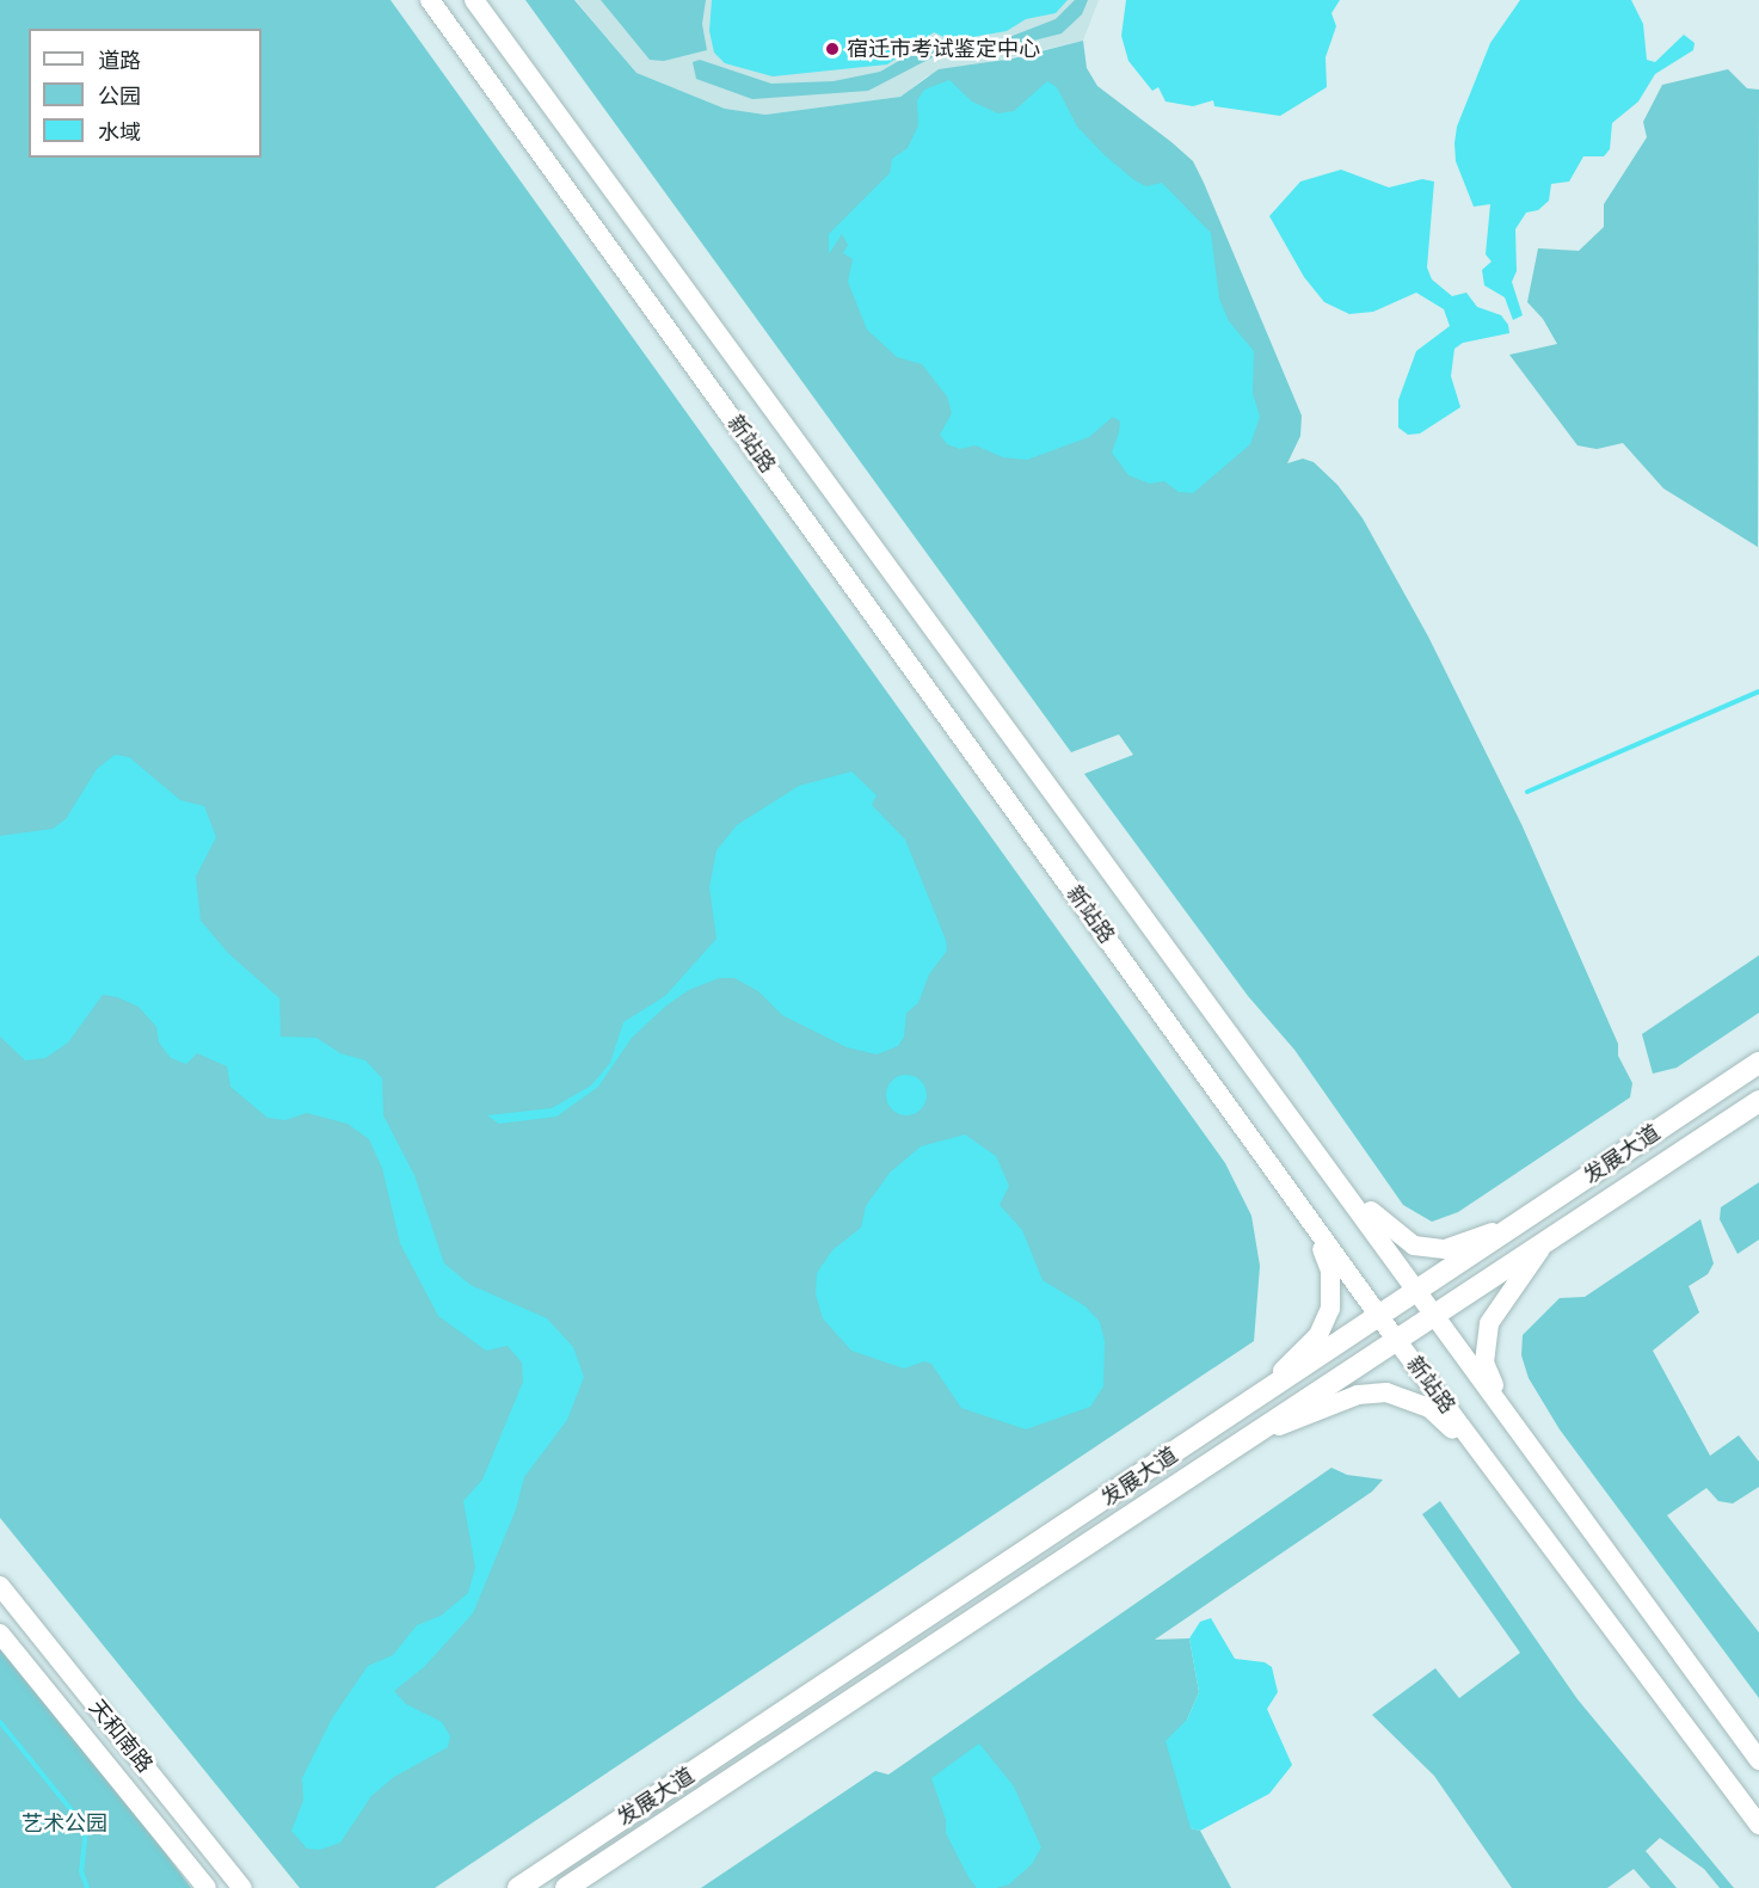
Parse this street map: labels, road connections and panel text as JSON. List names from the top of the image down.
{
  "streets": {
    "main road": ["发展大道"],
    "street": ["新站路", "天和南路"]
  },
  "crossings": [
    ["新站路", "发展大道"]
  ],
  "parks": ["艺术公园"],
  "places": ["宿迁市考试鉴定中心"],
  "legend": ["道路", "公园", "水域"]
}
